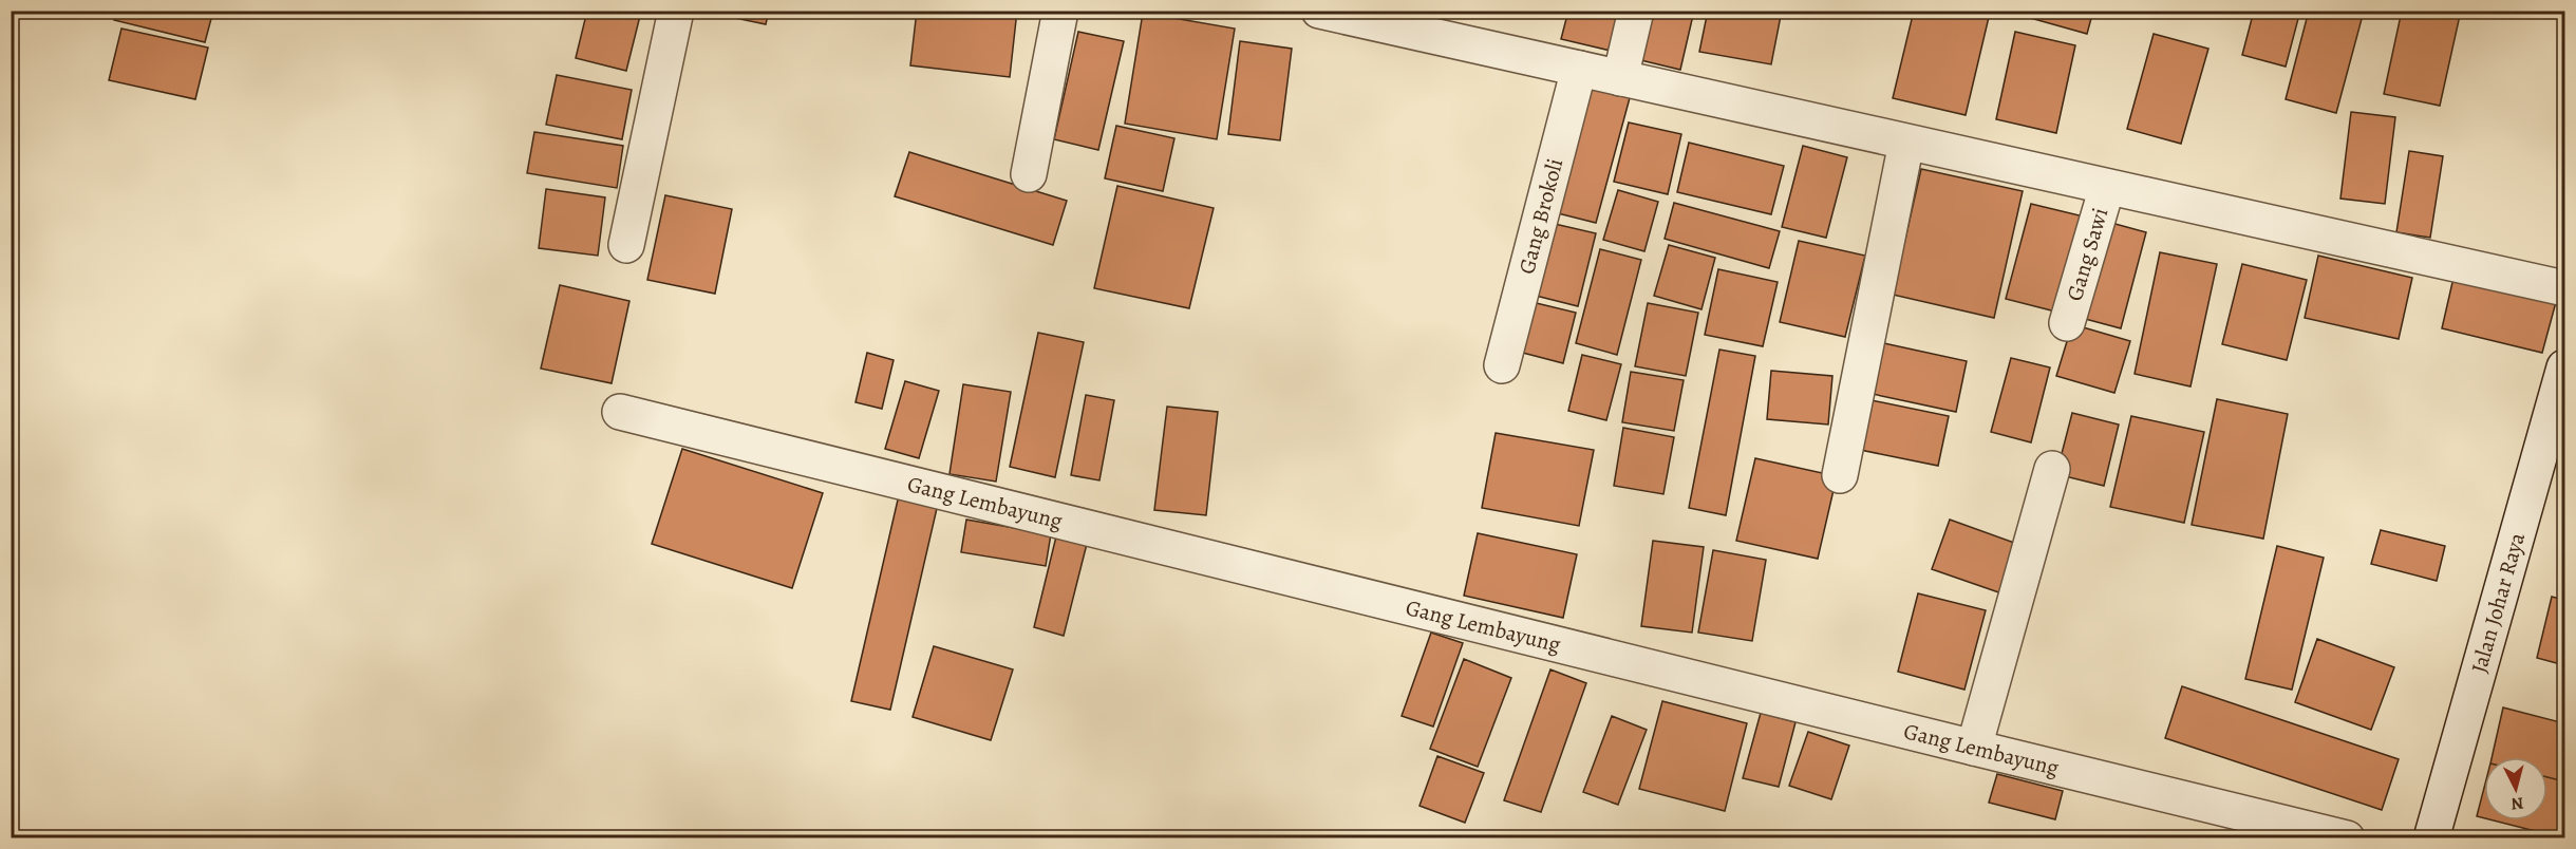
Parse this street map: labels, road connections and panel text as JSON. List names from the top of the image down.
{
  "streets": {
    "street": [
      "Gang Brokoli",
      "Gang Sawi",
      "Gang Lembayung",
      "Jalan Johar Raya"
    ]
  },
  "north": "bottom"
}
